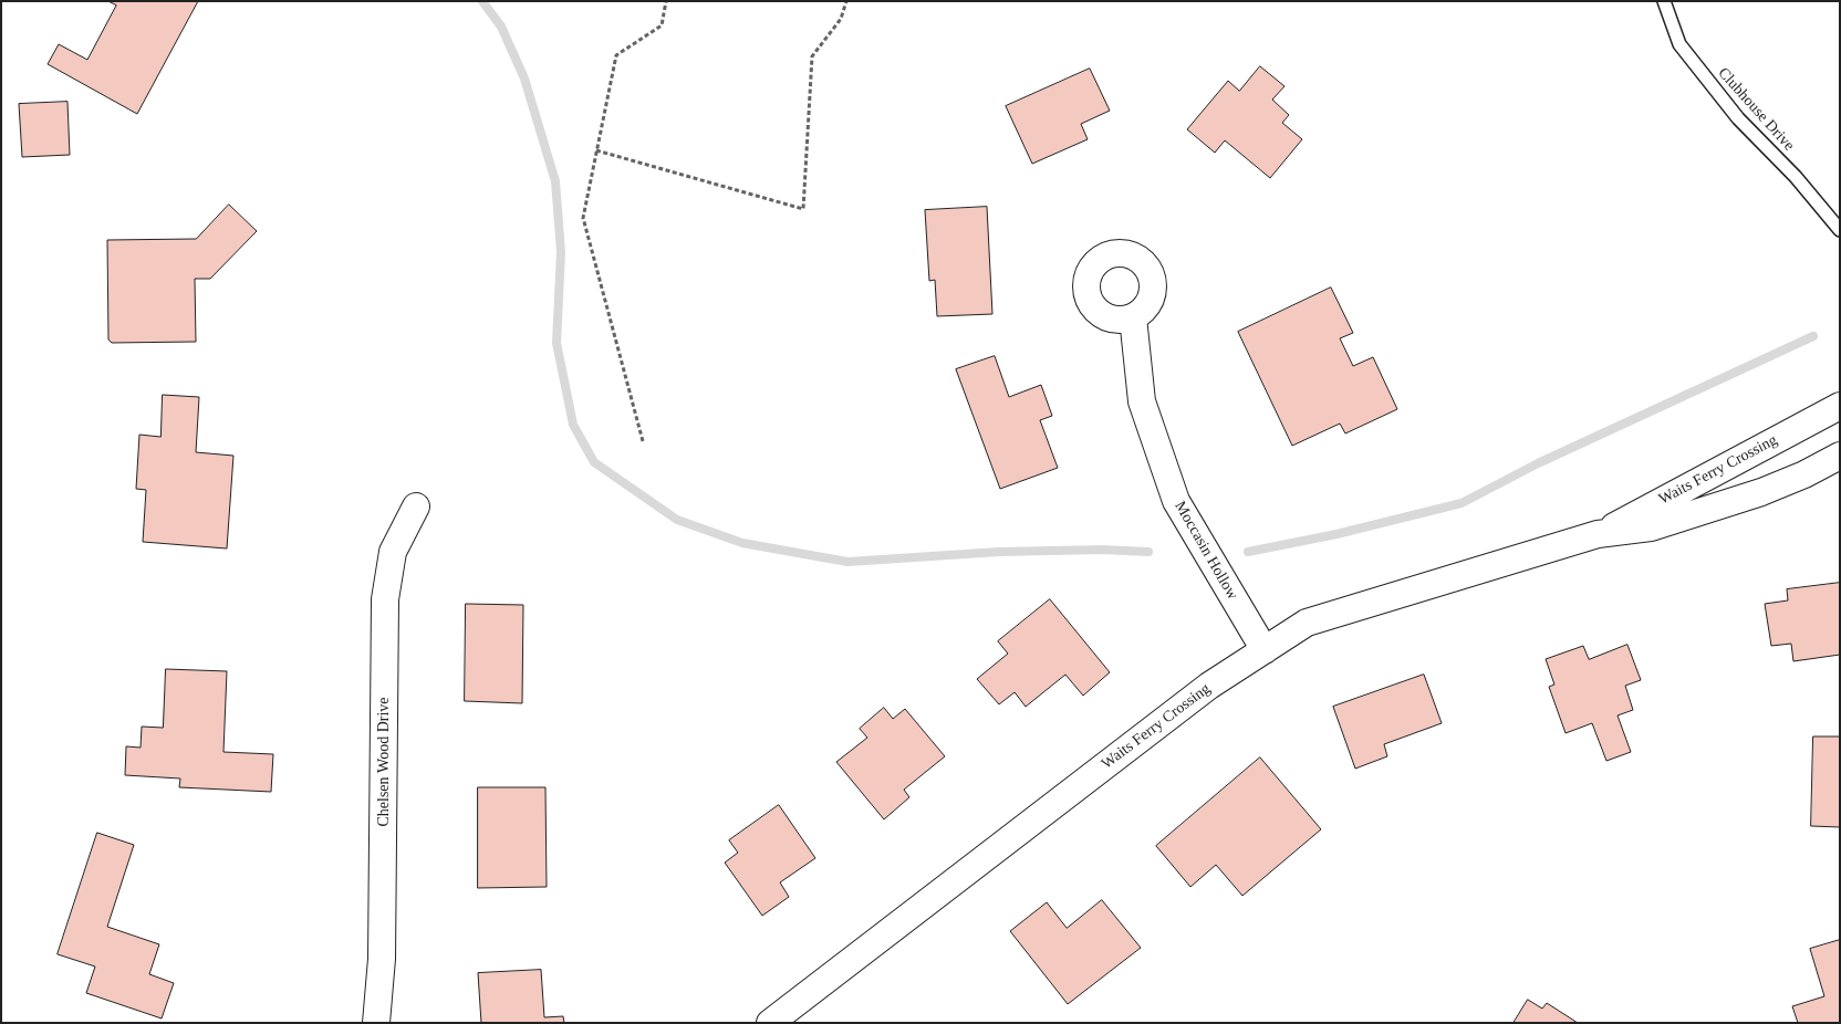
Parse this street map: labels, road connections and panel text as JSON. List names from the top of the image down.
{
  "streets": {
    "street": ["Waits Ferry Crossing", "Moccasin Hollow", "Chelsen Wood Drive"],
    "lane": ["Clubhouse Drive"]
  },
  "crossings": [
    ["Waits Ferry Crossing", "Moccasin Hollow"]
  ]
}
